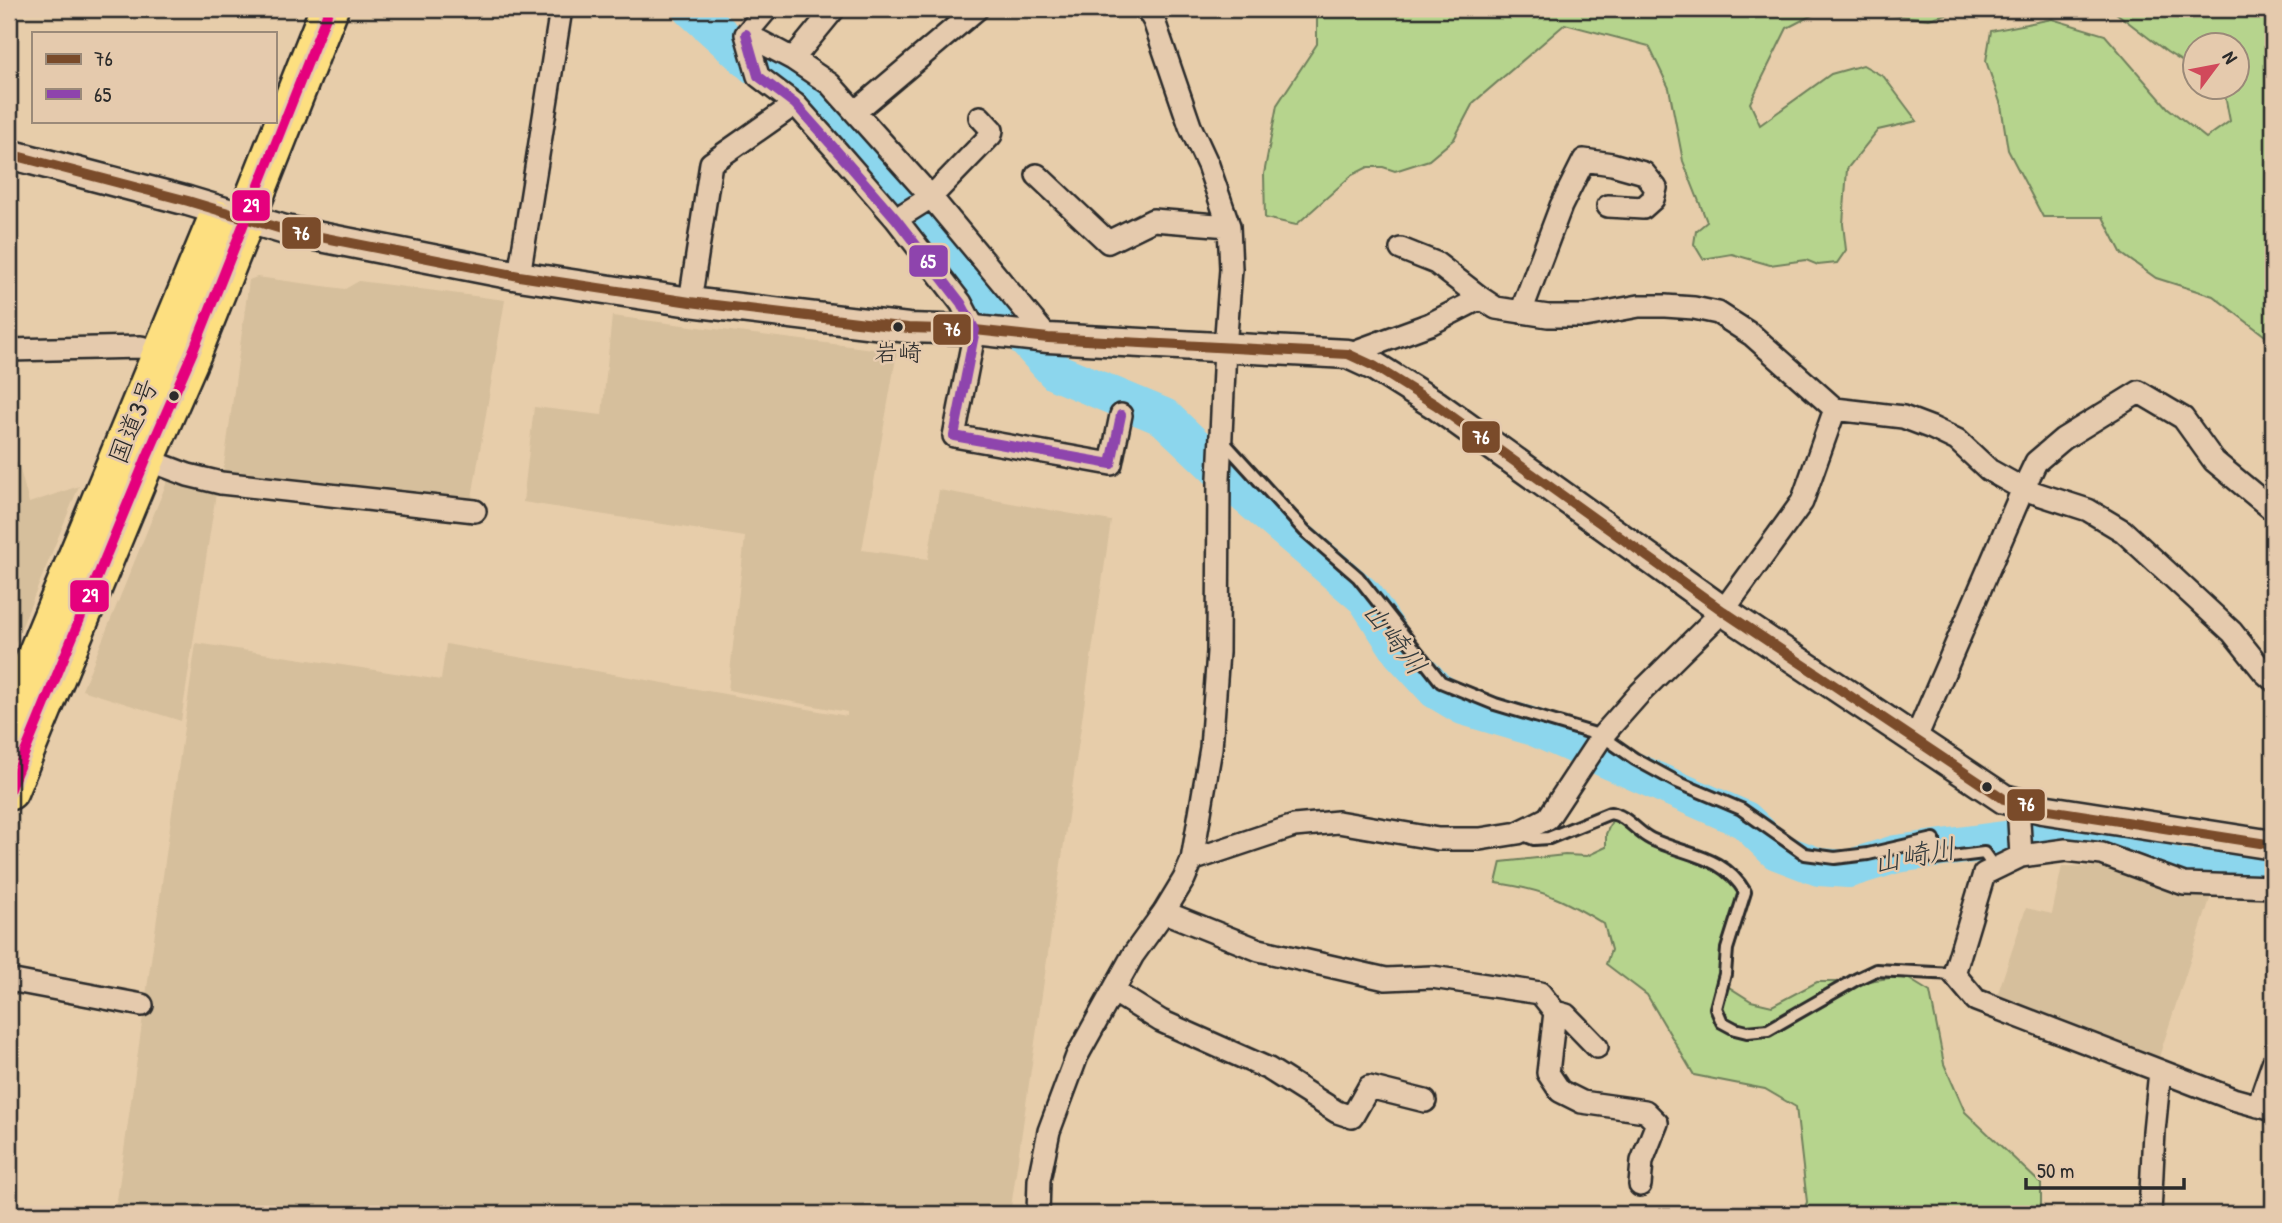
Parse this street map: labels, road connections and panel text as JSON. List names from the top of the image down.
{
  "streets": {
    "highway": ["国道3号"]
  },
  "water": ["山崎川"],
  "places": ["岩崎"],
  "lines": ["transit line 29", "transit line 65", "transit line 76"],
  "legend": ["76", "65"],
  "scale_bar": "50 m",
  "north": "top right"
}
